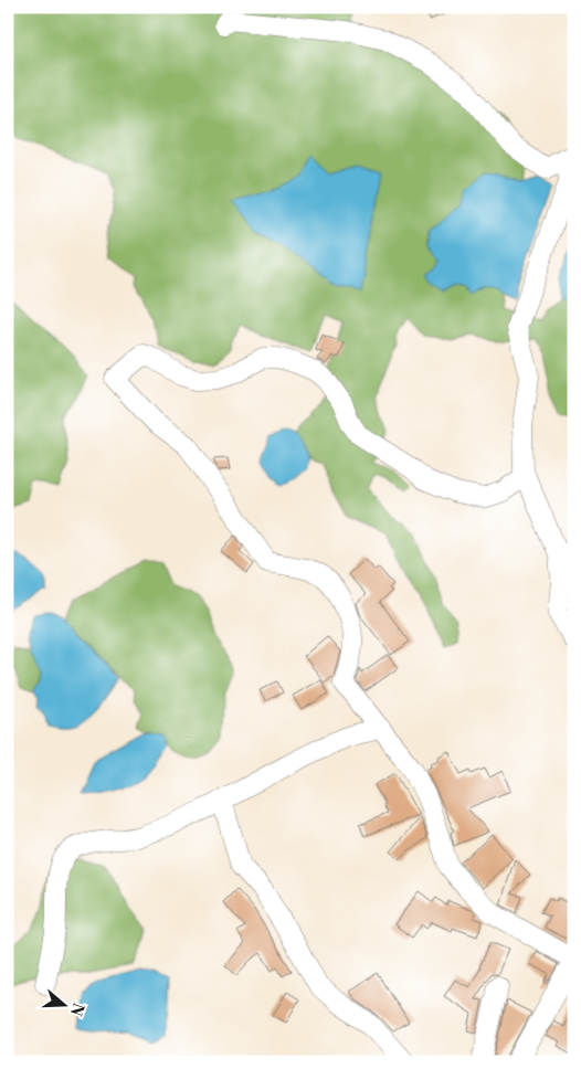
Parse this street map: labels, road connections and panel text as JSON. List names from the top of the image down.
{
  "north": "right"
}
